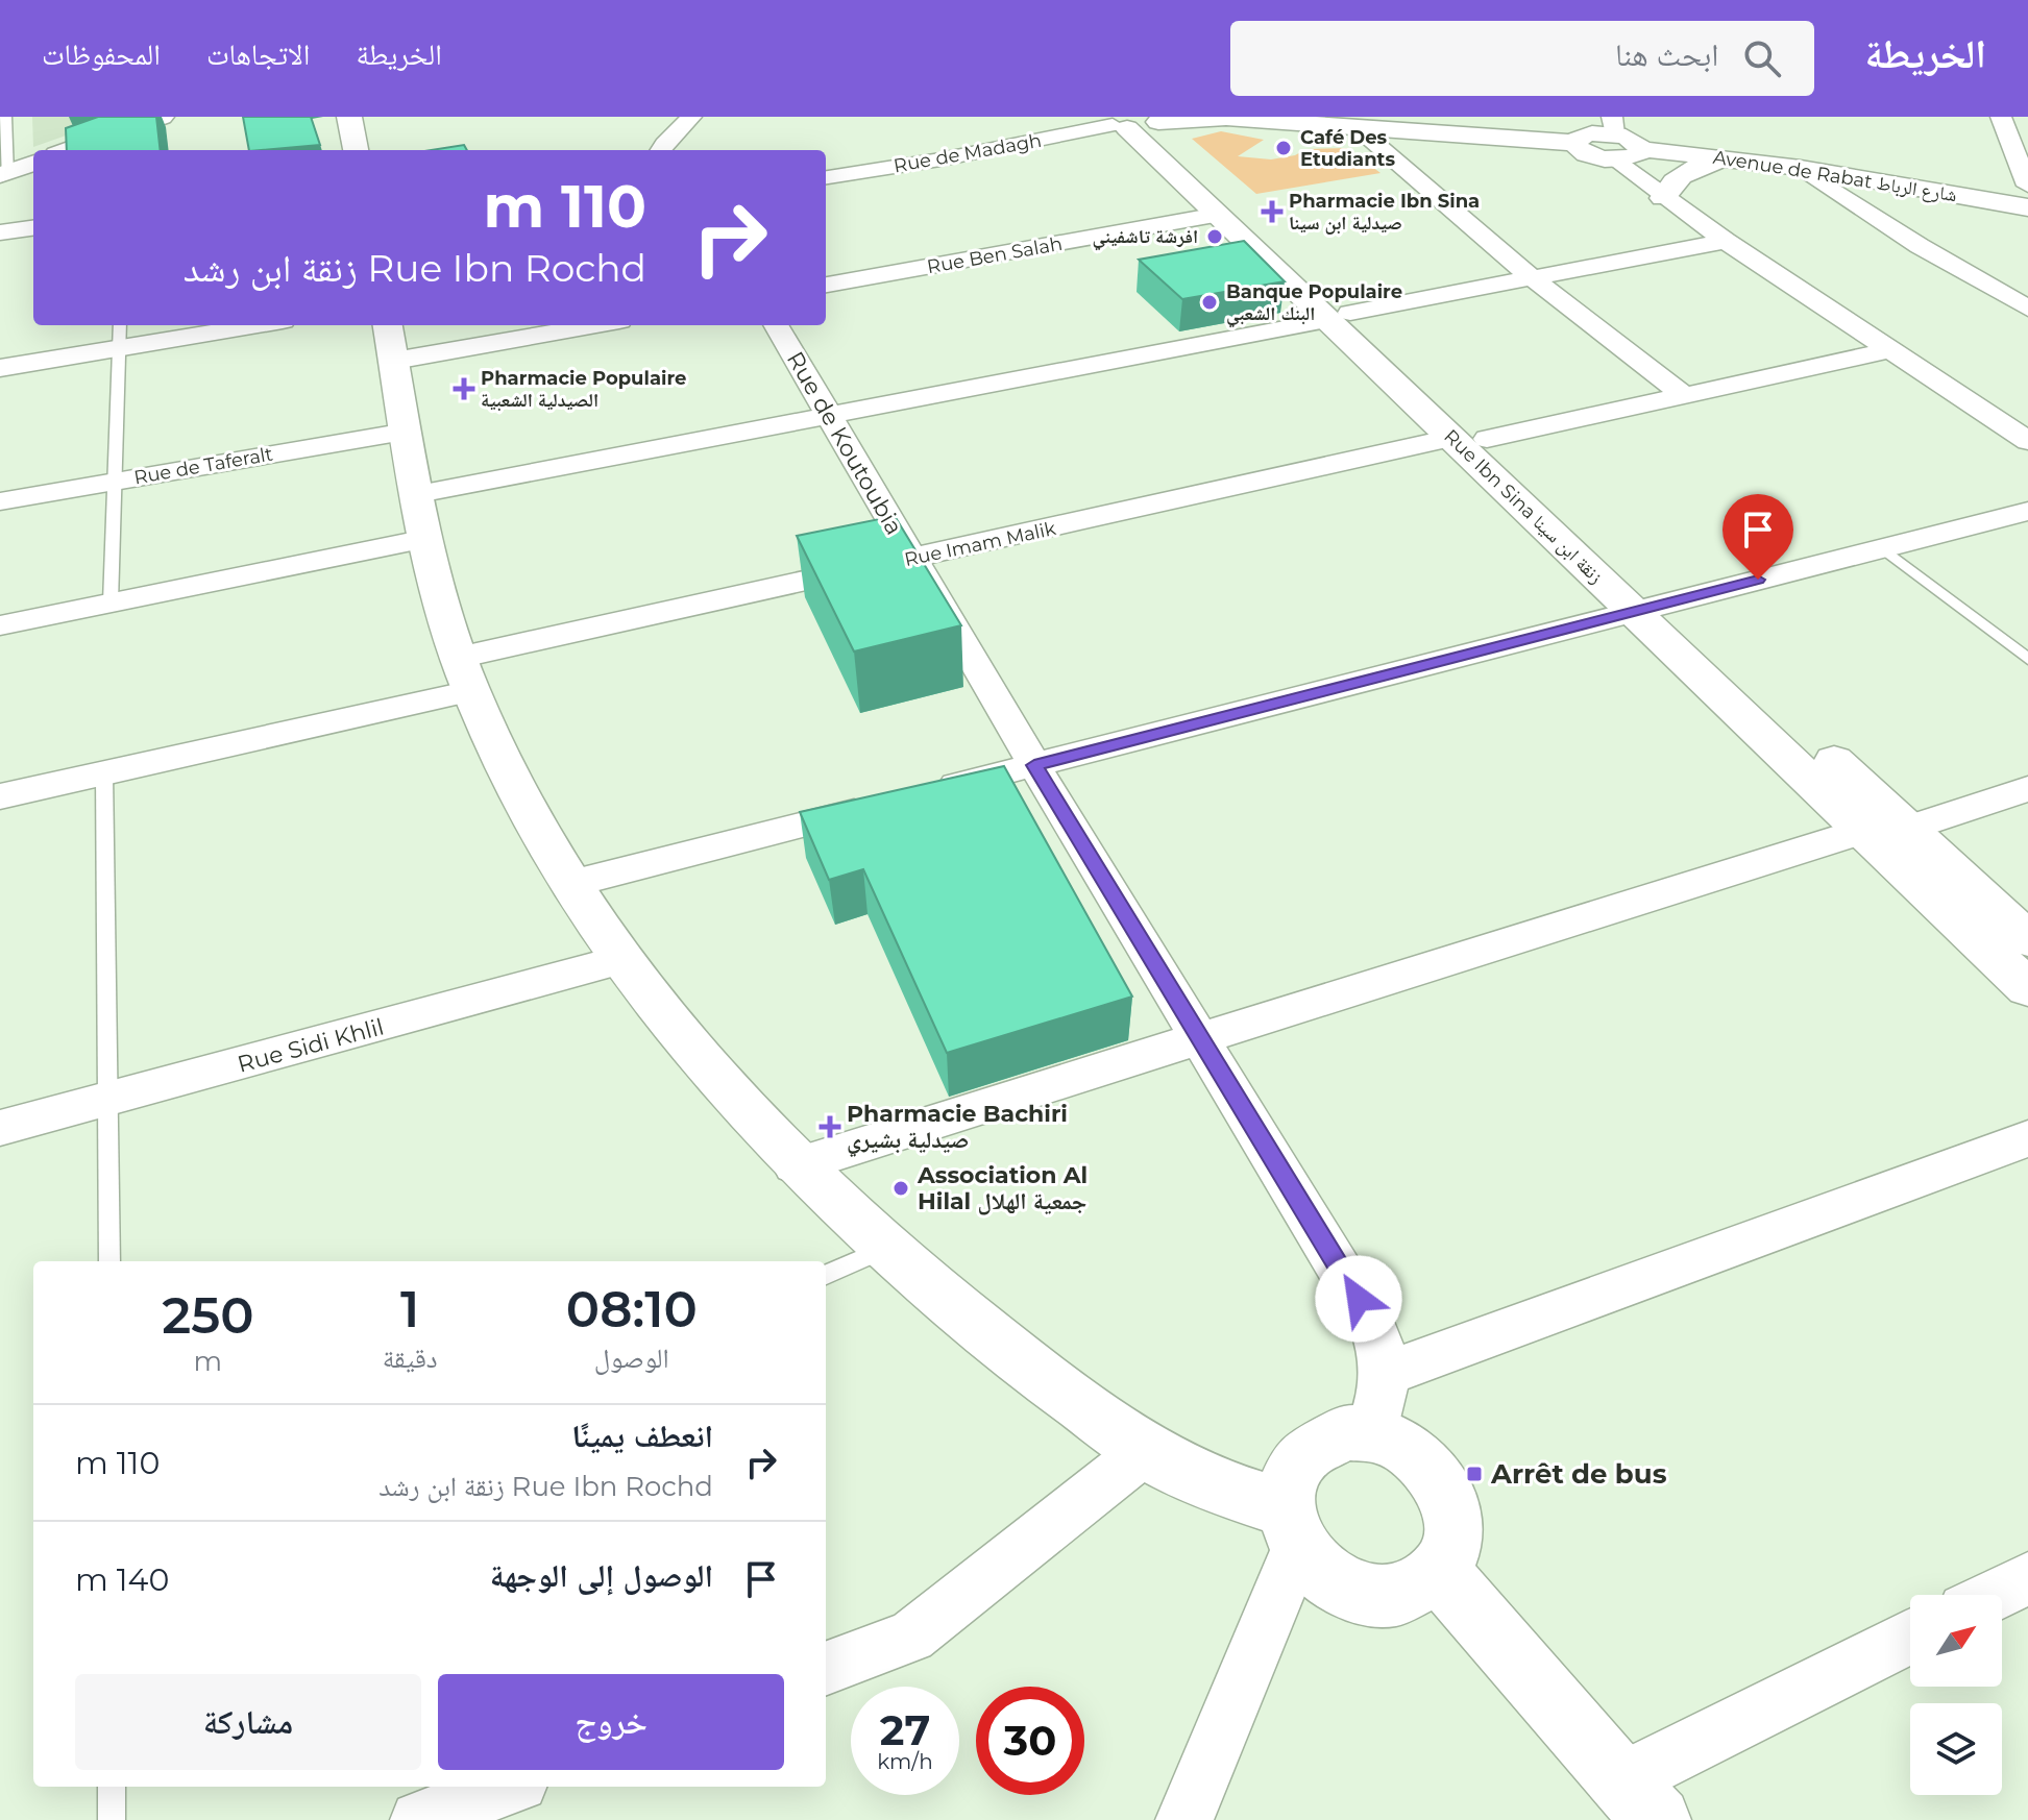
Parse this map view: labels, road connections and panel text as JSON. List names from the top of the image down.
{
  "streets": {
    "street": [
      "Rue de Madagh",
      "Avenue de Rabat شارع الرباط",
      "Rue Ben Salah",
      "Rue de Koutoubia",
      "Rue de Taferalt",
      "Rue Ibn Sina زنقة ابن سينا",
      "Rue Imam Malik",
      "Rue Sidi Khlil"
    ]
  },
  "crossings": [
    ["Rue de Madagh", "Rue Ibn Sina زنقة ابن سينا"],
    ["Rue Ben Salah", "Rue Ibn Sina زنقة ابن سينا"],
    ["Rue de Koutoubia", "Rue Imam Malik"],
    ["Rue Ibn Sina زنقة ابن سينا", "Rue Imam Malik"]
  ],
  "places": {
    "other": [
      "Café Des Etudiants",
      "افرشة تاشفيني",
      "Banque Populaire البنك الشعبي",
      "Association Al Hilal جمعية الهلال"
    ],
    "health": ["Pharmacie Ibn Sina صيدلية ابن سينا", "Pharmacie Populaire الصيدلية الشعبية", "Pharmacie Bachiri صيدلية بشيري"],
    "transit": ["Arrêt de bus"]
  },
  "north": "top right",
  "page": {
    "header": "الخريطة",
    "search": "ابحث هنا",
    "nav": ["الخريطة", "الاتجاهات", "المحفوظات"],
    "turn": ["110 m", "Rue Ibn Rochd زنقة ابن رشد"],
    "eta": [
      "08:10",
      "الوصول",
      "1",
      "دقيقة",
      "250",
      "m"
    ],
    "list": [
      {
        "name": "انعطف يمينًا",
        "note": "Rue Ibn Rochd زنقة ابن رشد",
        "value": "110 m"
      },
      {
        "name": "الوصول إلى الوجهة",
        "value": "140 m"
      }
    ],
    "buttons": ["خروج", "مشاركة"],
    "speed": "27 km/h",
    "limit": "30"
  }
}
